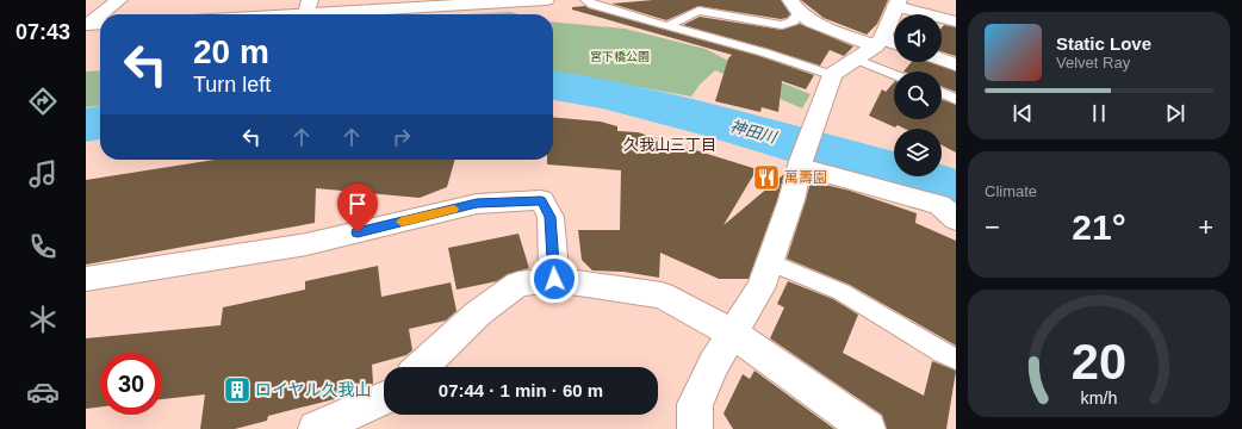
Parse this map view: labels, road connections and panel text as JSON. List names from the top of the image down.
{
  "districts": ["久我山三丁目"],
  "water": ["神田川"],
  "parks": ["宮下橋公園"],
  "places": {
    "restaurant": ["萬壽園"],
    "building": ["ロイヤル久我山"]
  },
  "page": {
    "tabs": "07:43",
    "turn": ["20 m", "Turn left"],
    "song": ["Static Love", "Velvet Ray"],
    "tile": "Climate",
    "heat": ["−", "21°", "+"],
    "limit": "30",
    "trip": "07:44 · 1 min · 60 m",
    "gauge": ["20", "km/h"]
  }
}
